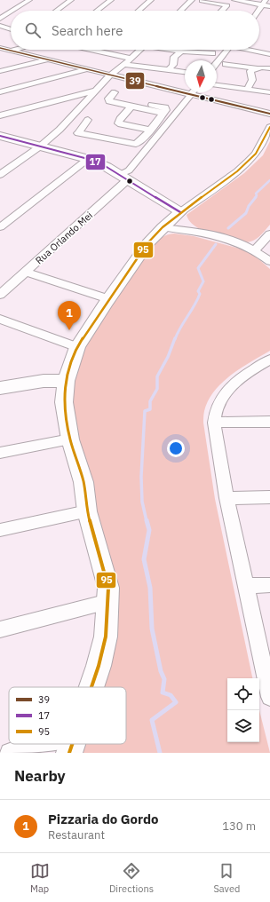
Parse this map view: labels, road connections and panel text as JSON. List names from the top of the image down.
{
  "streets": {
    "street": ["Rua Orlando Mei"]
  },
  "lines": ["transit line 39", "transit line 95", "transit line 17"],
  "legend": ["39", "17", "95"],
  "north": "bottom",
  "page": {
    "search": "Search here",
    "pins": "1",
    "heading": "Nearby",
    "list": [
      {
        "mark": "1",
        "name": "Pizzaria do Gordo",
        "note": "Restaurant",
        "value": "130 m"
      }
    ],
    "nav": ["Map", "Directions", "Saved"]
  }
}
